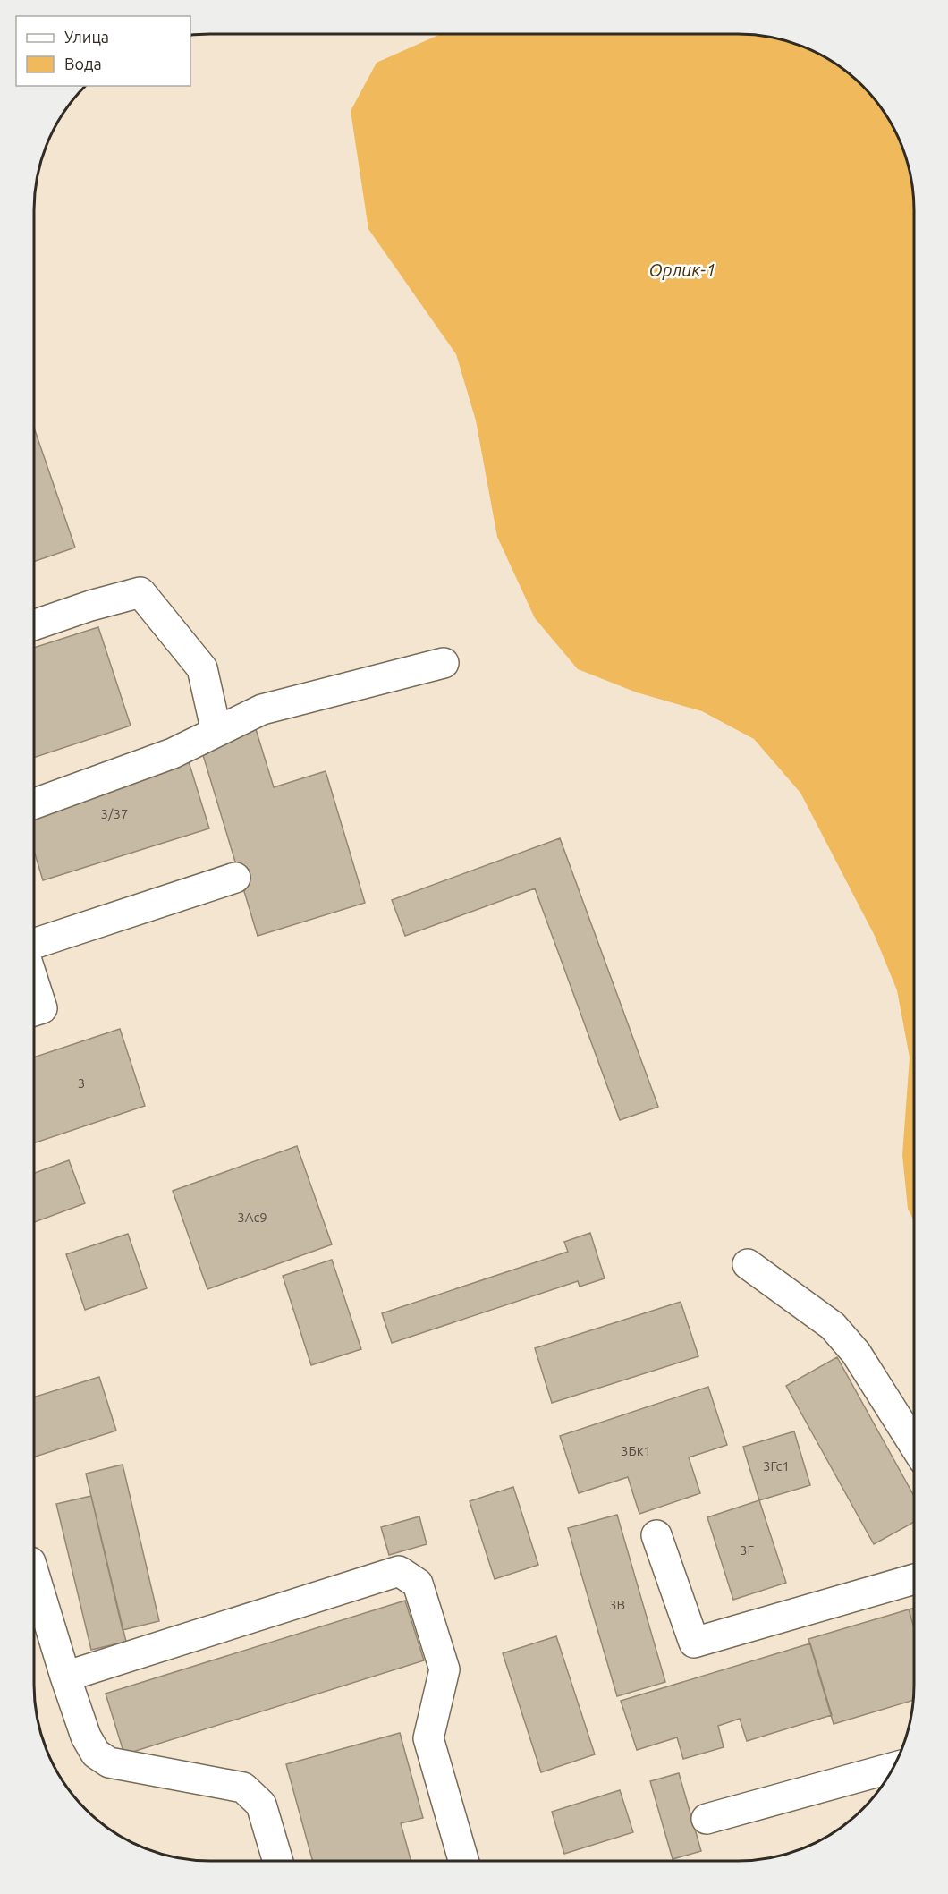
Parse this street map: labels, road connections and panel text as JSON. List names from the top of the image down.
{
  "water": ["Орлик-1"],
  "house_numbers": [
    "3/37",
    "3",
    "3Ас9",
    "3Бк1",
    "3Гс1",
    "3Г",
    "3В"
  ],
  "legend": ["Улица", "Вода"]
}
